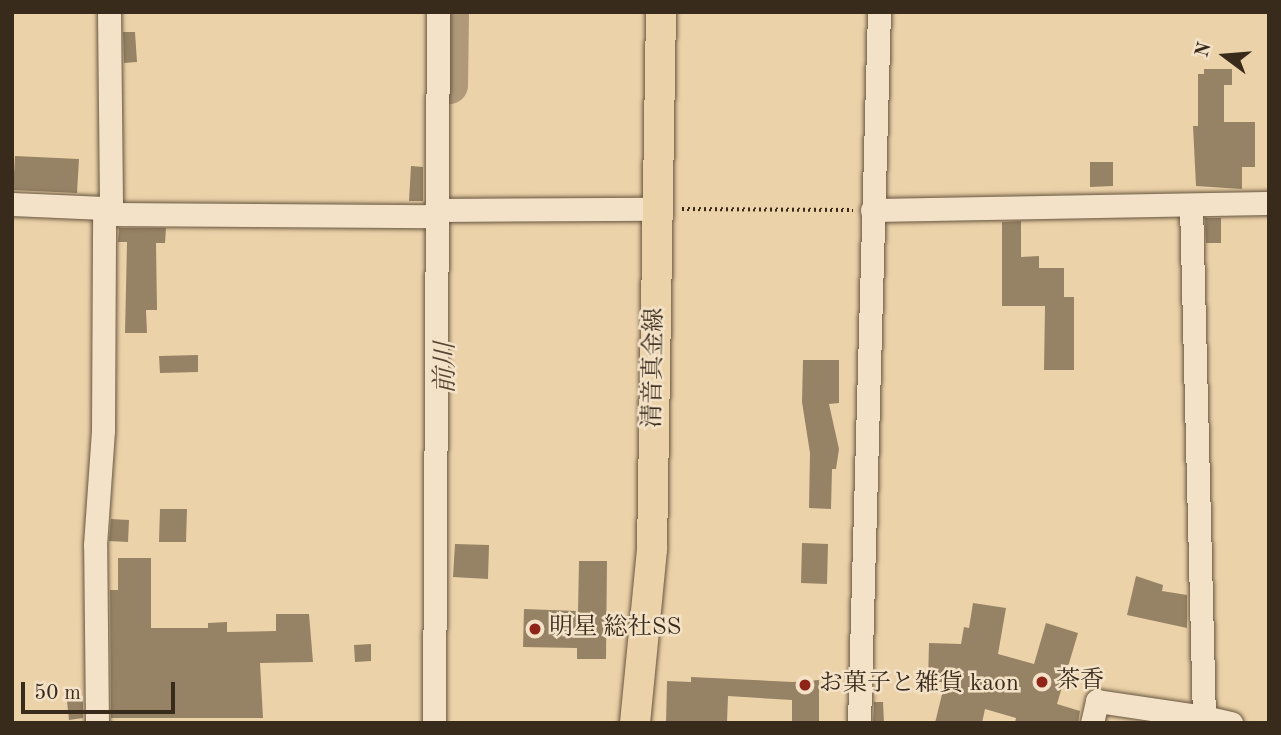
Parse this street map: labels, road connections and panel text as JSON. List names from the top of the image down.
{
  "streets": {
    "main road": ["清音真金線"]
  },
  "water": ["前川"],
  "places": ["明星 総社SS", "茶香", "お菓子と雑貨 kaon"],
  "scale_bar": "50 m",
  "north": "left"
}
